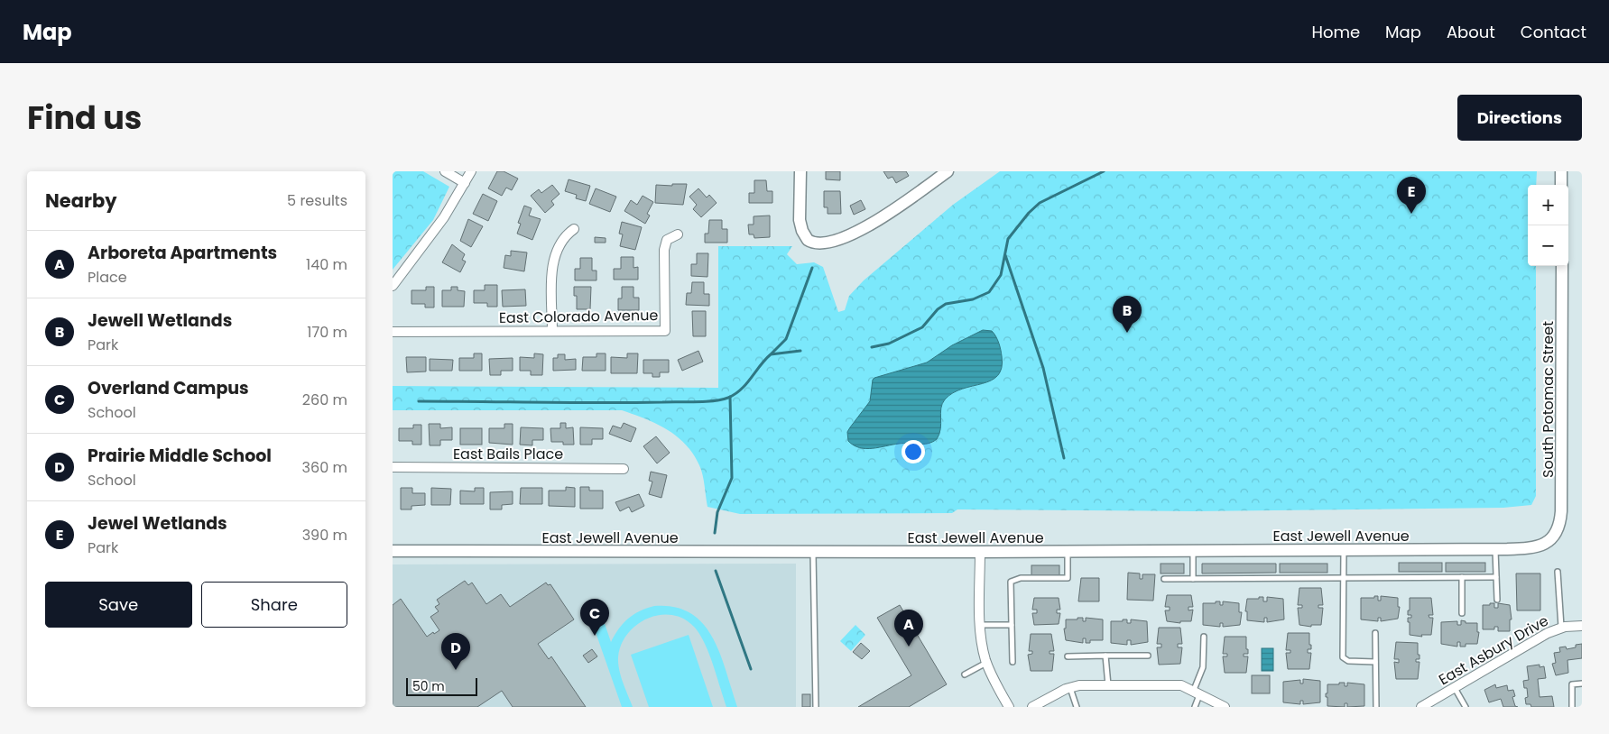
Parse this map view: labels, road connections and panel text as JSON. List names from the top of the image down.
{
  "streets": {
    "street": [
      "East Colorado Avenue",
      "South Potomac Street",
      "East Bails Place",
      "East Jewell Avenue",
      "East Asbury Drive"
    ]
  },
  "crossings": [
    ["South Potomac Street", "East Jewell Avenue"]
  ],
  "scale_bar": "50 m",
  "page": {
    "header": "Map",
    "nav": [
      "Home",
      "Map",
      "About",
      "Contact"
    ],
    "title": "Find us",
    "buttons": [
      "Directions",
      ["Save", "Share"]
    ],
    "heading": ["Nearby", "5 results"],
    "pins": [
      "E",
      "B",
      "C",
      "A",
      "D"
    ],
    "map_buttons": ["+", "−"],
    "list": [
      {
        "mark": "A",
        "name": "Arboreta Apartments",
        "note": "Place",
        "value": "140 m"
      },
      {
        "mark": "B",
        "name": "Jewell Wetlands",
        "note": "Park",
        "value": "170 m"
      },
      {
        "mark": "C",
        "name": "Overland Campus",
        "note": "School",
        "value": "260 m"
      },
      {
        "mark": "D",
        "name": "Prairie Middle School",
        "note": "School",
        "value": "360 m"
      },
      {
        "mark": "E",
        "name": "Jewel Wetlands",
        "note": "Park",
        "value": "390 m"
      }
    ],
    "scale": "50 m"
  }
}
